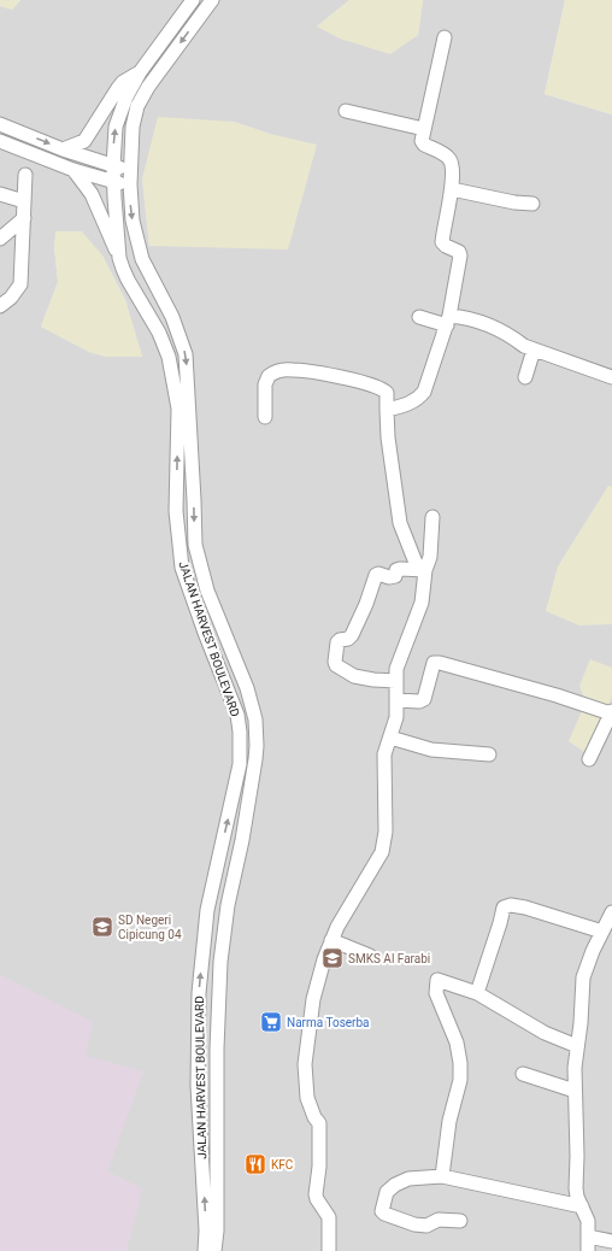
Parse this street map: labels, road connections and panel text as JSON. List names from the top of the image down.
{
  "streets": {
    "street": ["JALAN HARVEST BOULEVARD"]
  },
  "places": {
    "school or university": ["SD Negeri Cipicung 04", "SMKS Al Farabi"],
    "supermarket": ["Narma Toserba"],
    "restaurant": ["KFC"]
  }
}
